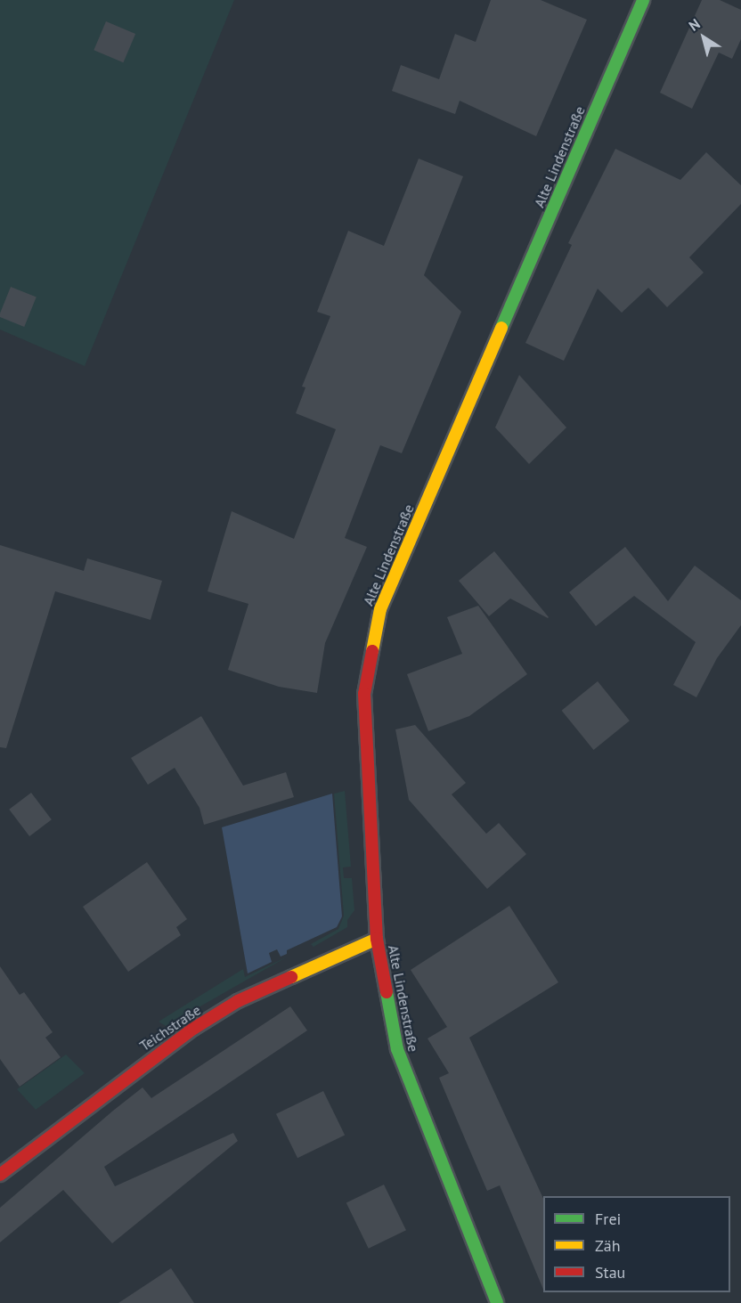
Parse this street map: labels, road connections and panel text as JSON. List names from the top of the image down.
{
  "streets": {
    "street": ["Alte Lindenstraße", "Teichstraße"]
  },
  "crossings": [
    ["Alte Lindenstraße", "Teichstraße"]
  ],
  "legend": ["Frei", "Zäh", "Stau"],
  "north": "top left"
}
